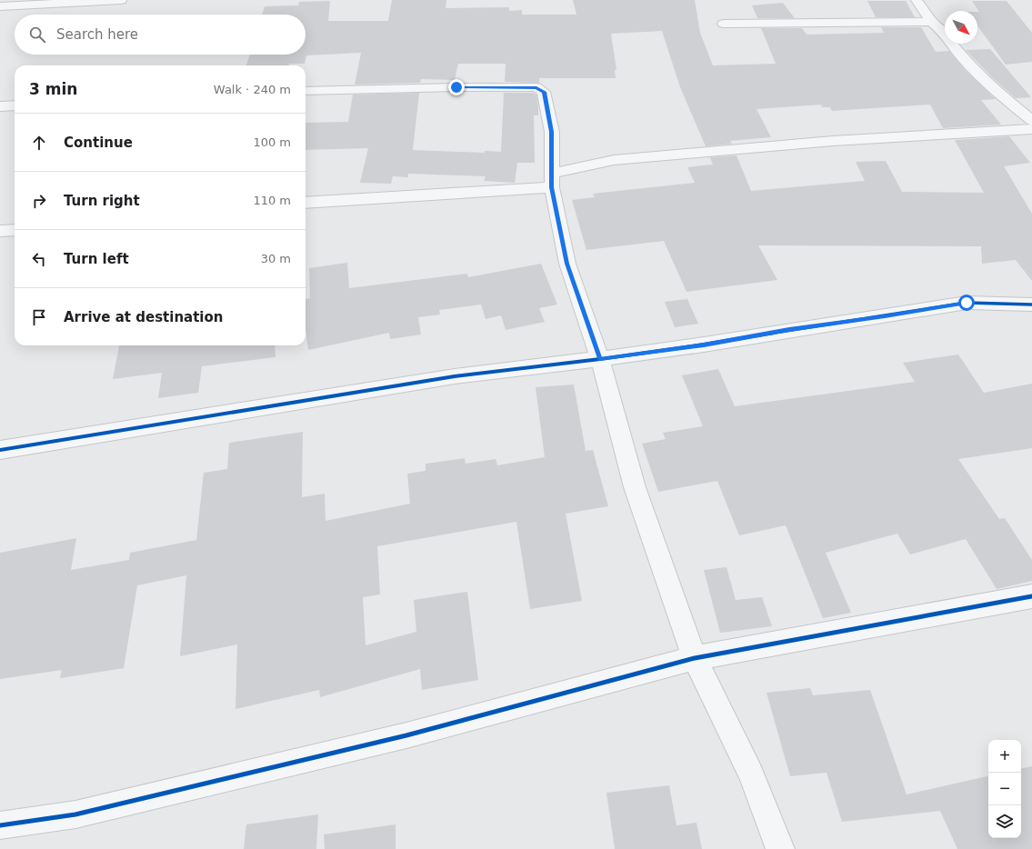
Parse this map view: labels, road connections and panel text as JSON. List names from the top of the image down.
{
  "north": "bottom right",
  "page": {
    "search": "Search here",
    "heading": ["3 min", "Walk · 240 m"],
    "list": [
      ["Continue", "100 m"],
      ["Turn right", "110 m"],
      ["Turn left", "30 m"],
      "Arrive at destination"
    ],
    "map_buttons": ["+", "−"]
  }
}
